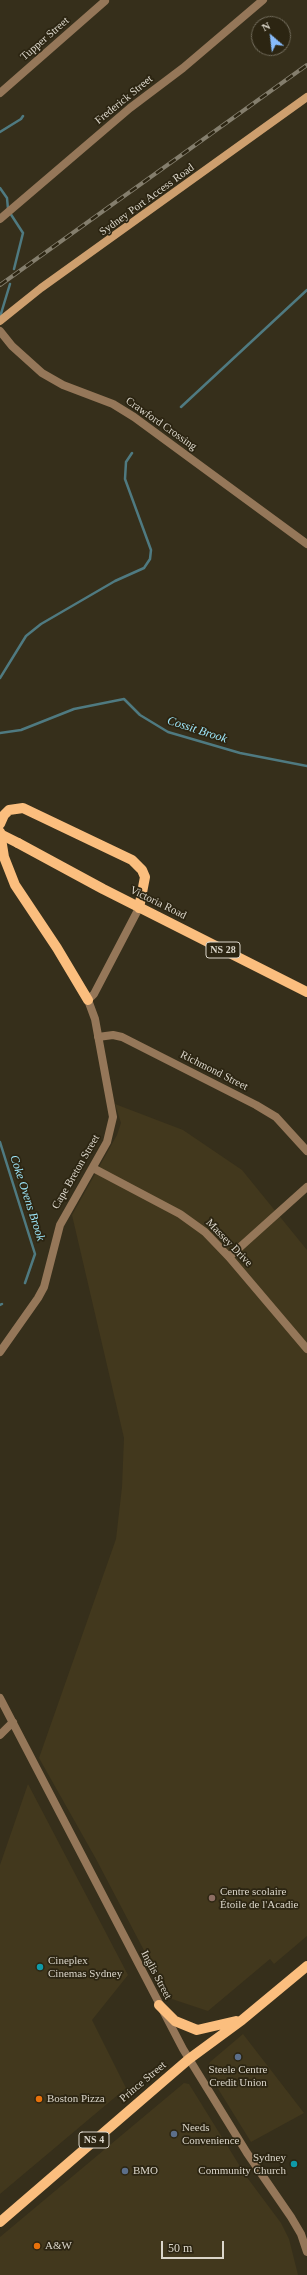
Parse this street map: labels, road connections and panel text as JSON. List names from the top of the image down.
{
  "streets": {
    "main road": [
      "Sydney Port Access Road",
      "Victoria Road",
      "NS 28",
      "Prince Street",
      "NS 4"
    ],
    "street": [
      "Tupper Street",
      "Frederick Street",
      "Crawford Crossing",
      "Richmond Street",
      "Cape Breton Street",
      "Massey Drive",
      "Inglis Street"
    ]
  },
  "crossings": [
    ["Richmond Street", "Cape Breton Street"],
    ["Cape Breton Street", "Massey Drive"],
    ["Inglis Street", "Prince Street"]
  ],
  "water": ["Cossit Brook", "Coke Ovens Brook"],
  "places": [
    "Centre scolaire Étoile de l'Acadie",
    "Cineplex Cinemas Sydney",
    "Steele Centre Credit Union",
    "Boston Pizza",
    "Needs Convenience",
    "Sydney Community Church",
    "BMO",
    "A&W"
  ],
  "scale_bar": "50 m",
  "north": "top left"
}
